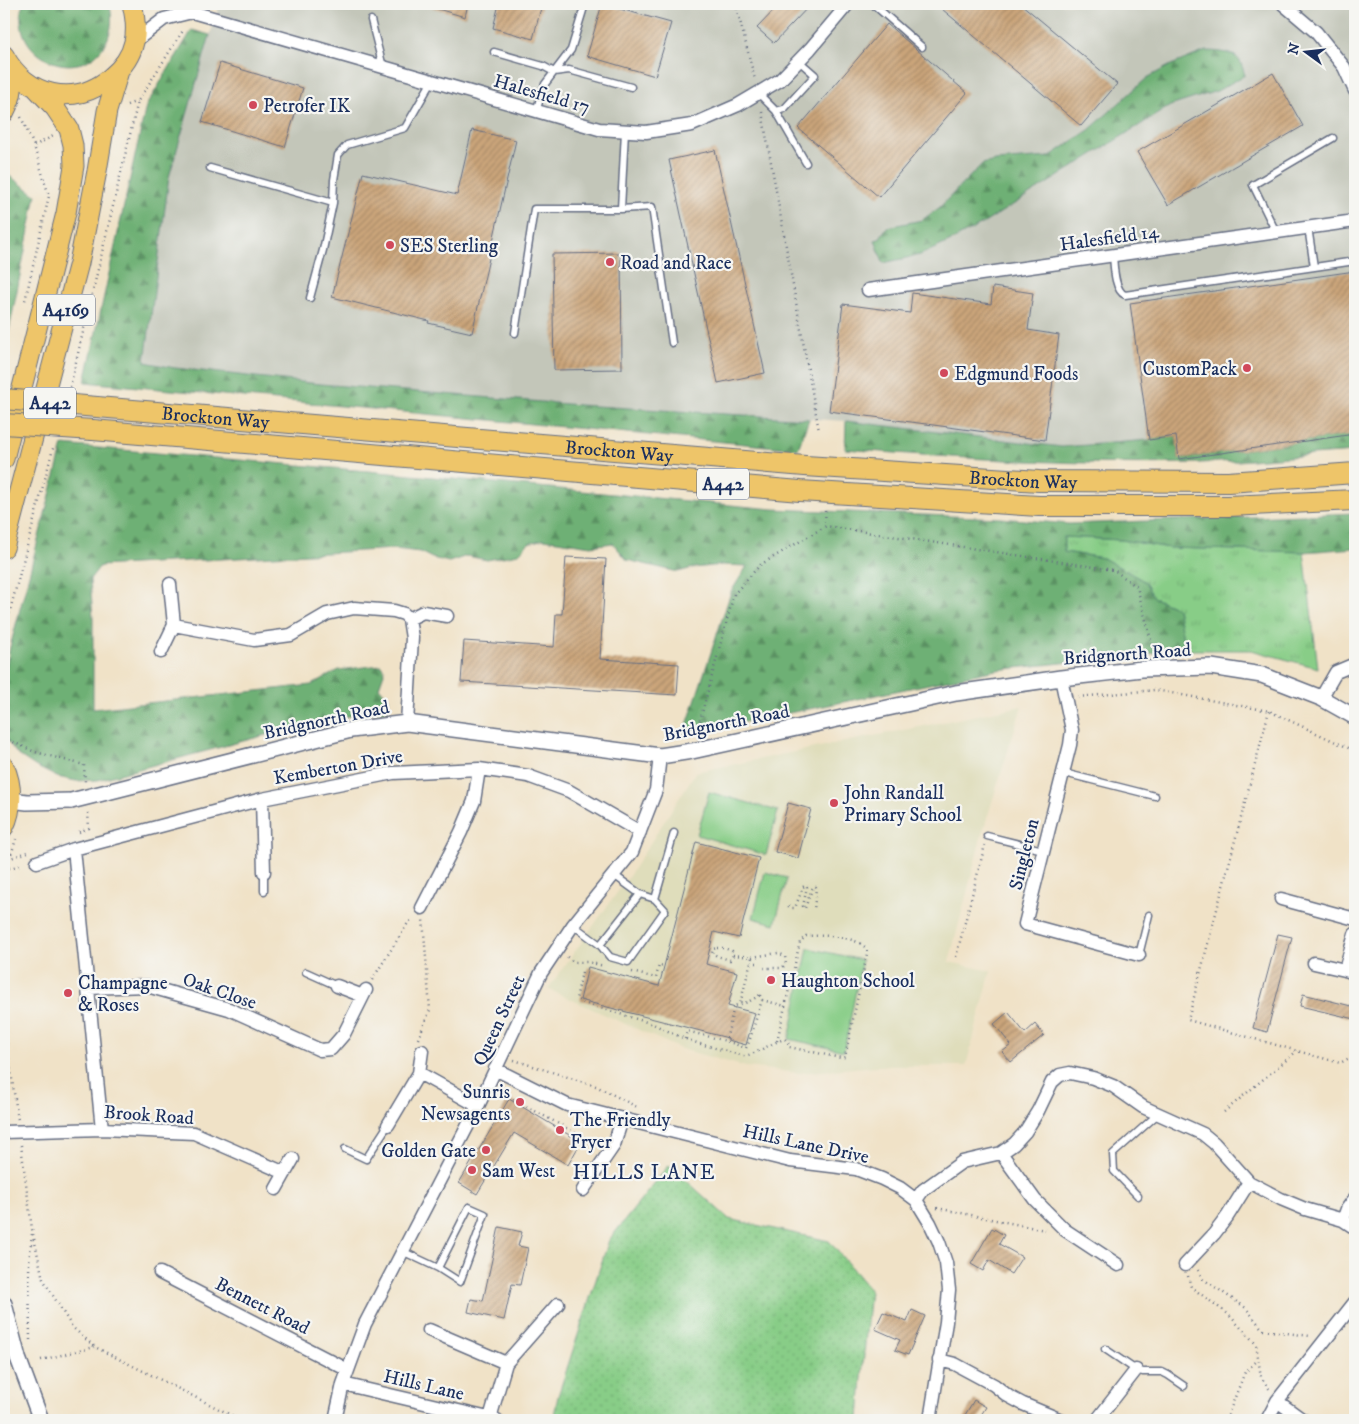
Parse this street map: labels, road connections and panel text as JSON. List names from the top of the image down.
{
  "streets": {
    "highway": ["A442", "Brockton Way"],
    "main road": ["A4169"],
    "street": [
      "Halesfield 17",
      "Halesfield 14",
      "Bridgnorth Road",
      "Kemberton Drive",
      "Singleton",
      "Oak Close",
      "Queen Street",
      "Brook Road",
      "Hills Lane Drive",
      "Bennett Road",
      "Hills Lane"
    ]
  },
  "crossings": [
    ["Bridgnorth Road", "Singleton"],
    ["Bridgnorth Road", "Queen Street"],
    ["Kemberton Drive", "Queen Street"],
    ["Queen Street", "Hills Lane Drive"],
    ["Queen Street", "Bennett Road"],
    ["Queen Street", "Hills Lane"]
  ],
  "districts": ["HILLS LANE"],
  "places": [
    "Petrofer IK",
    "SES Sterling",
    "Road and Race",
    "CustomPack",
    "Edgmund Foods",
    "John Randall Primary School",
    "Haughton School",
    "Champagne & Roses",
    "Sunris Newsagents",
    "The Friendly Fryer",
    "Golden Gate",
    "Sam West"
  ],
  "north": "left"
}
